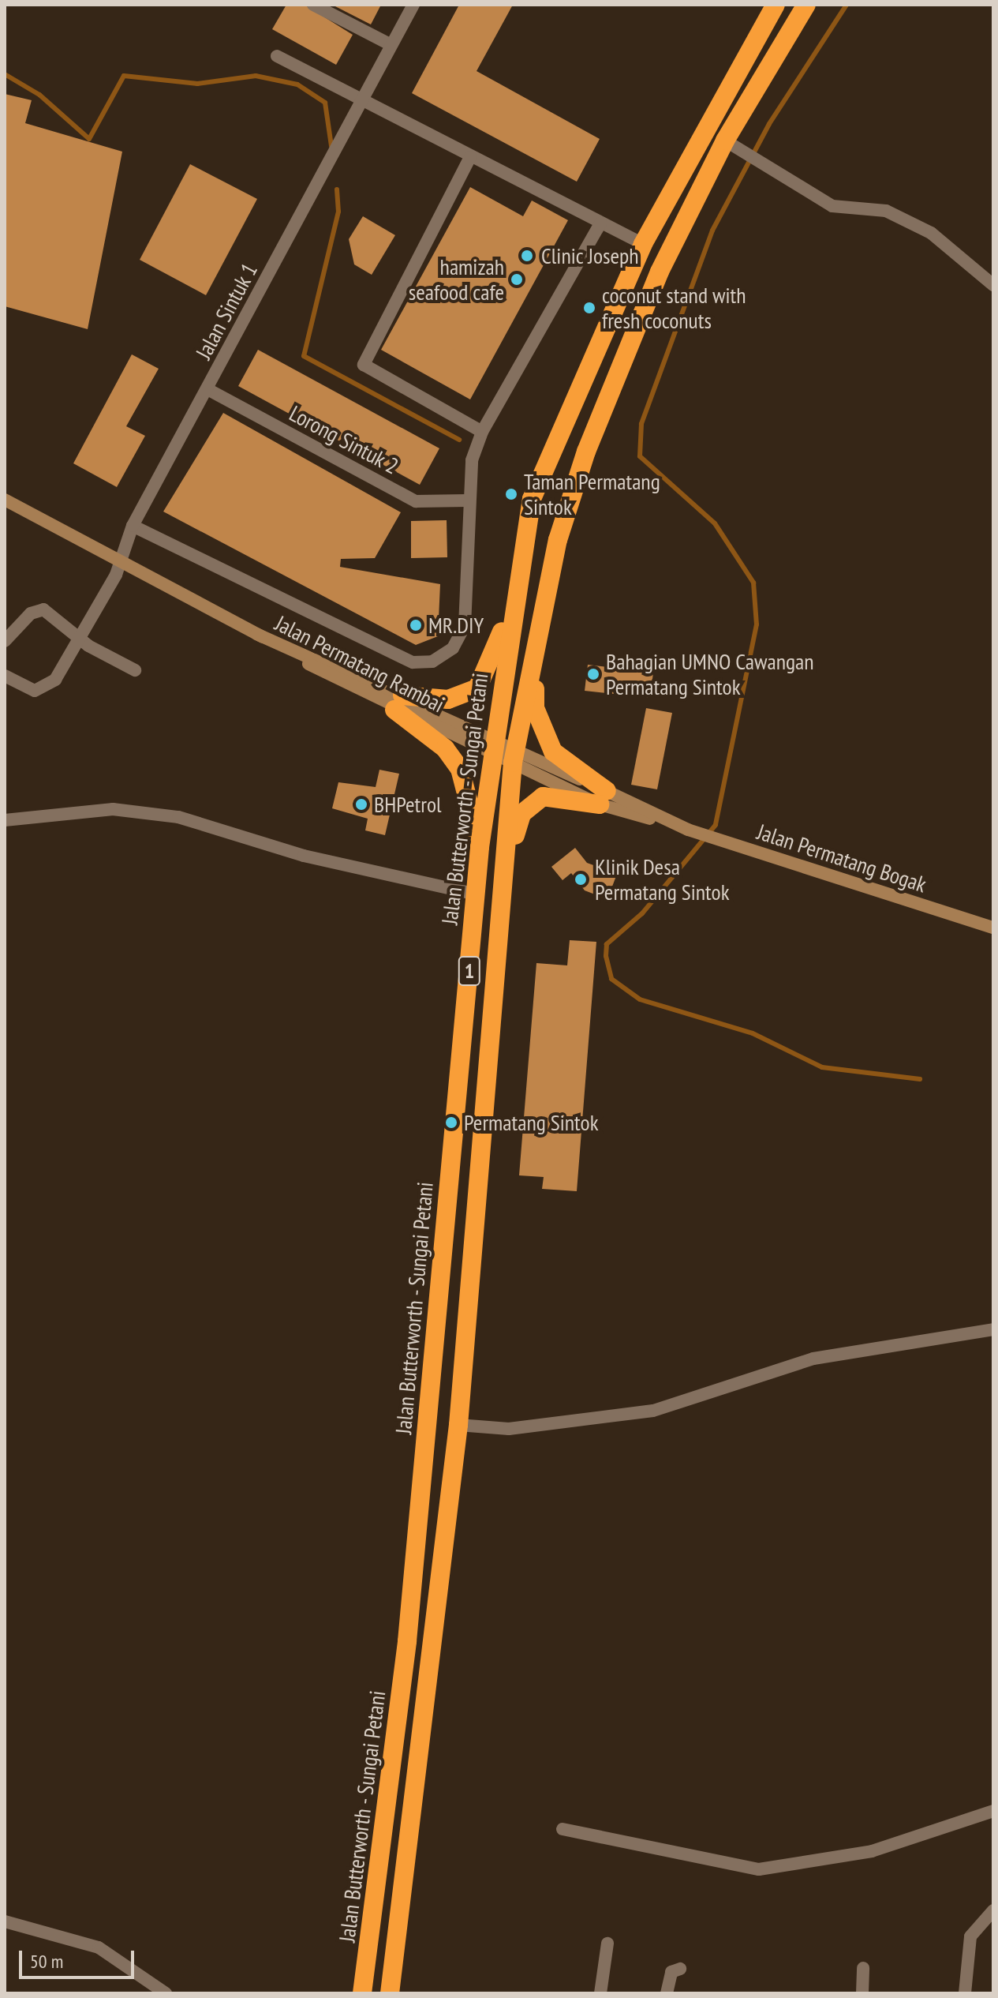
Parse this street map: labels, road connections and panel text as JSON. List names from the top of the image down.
{
  "streets": {
    "highway": ["Jalan Butterworth - Sungai Petani", "1"],
    "street": [
      "Jalan Sintuk 1",
      "Lorong Sintuk 2",
      "Jalan Permatang Rambai",
      "Jalan Permatang Bogak"
    ]
  },
  "crossings": [
    ["Jalan Sintuk 1", "Lorong Sintuk 2"],
    ["Jalan Sintuk 1", "Jalan Permatang Rambai"],
    ["Jalan Permatang Rambai", "Jalan Butterworth - Sungai Petani"],
    ["Jalan Permatang Rambai", "Jalan Permatang Bogak"],
    ["Jalan Butterworth - Sungai Petani", "Jalan Permatang Bogak"]
  ],
  "places": [
    "Clinic Joseph",
    "hamizah seafood cafe",
    "coconut stand with fresh coconuts",
    "Taman Permatang Sintok",
    "MR.DIY",
    "Bahagian UMNO Cawangan Permatang Sintok",
    "BHPetrol",
    "Klinik Desa Permatang Sintok",
    "Permatang Sintok"
  ],
  "scale_bar": "50 m"
}
